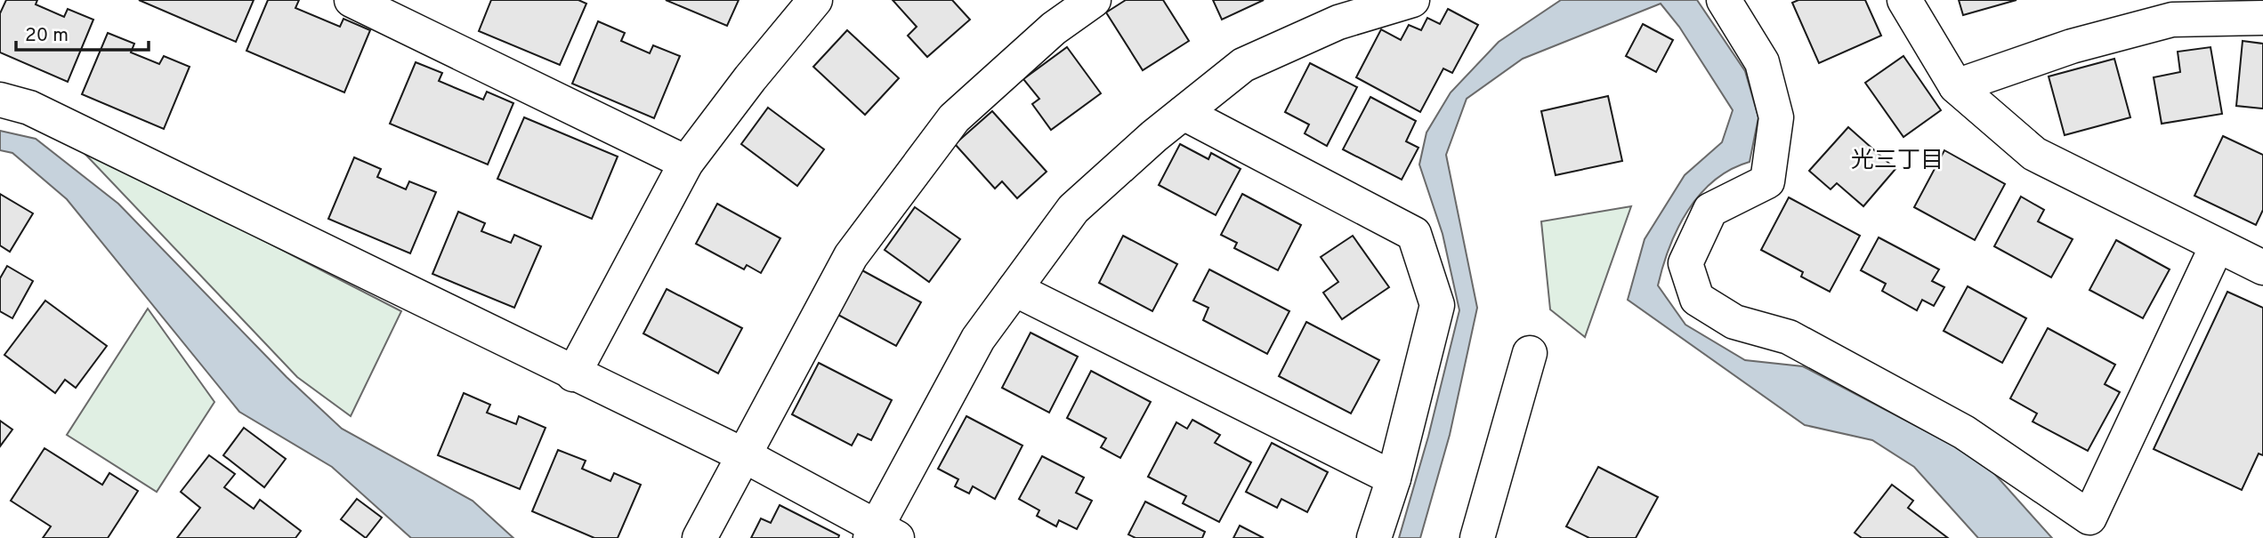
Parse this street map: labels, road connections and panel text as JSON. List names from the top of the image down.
{
  "districts": ["光三丁目"],
  "scale_bar": "20 m"
}
